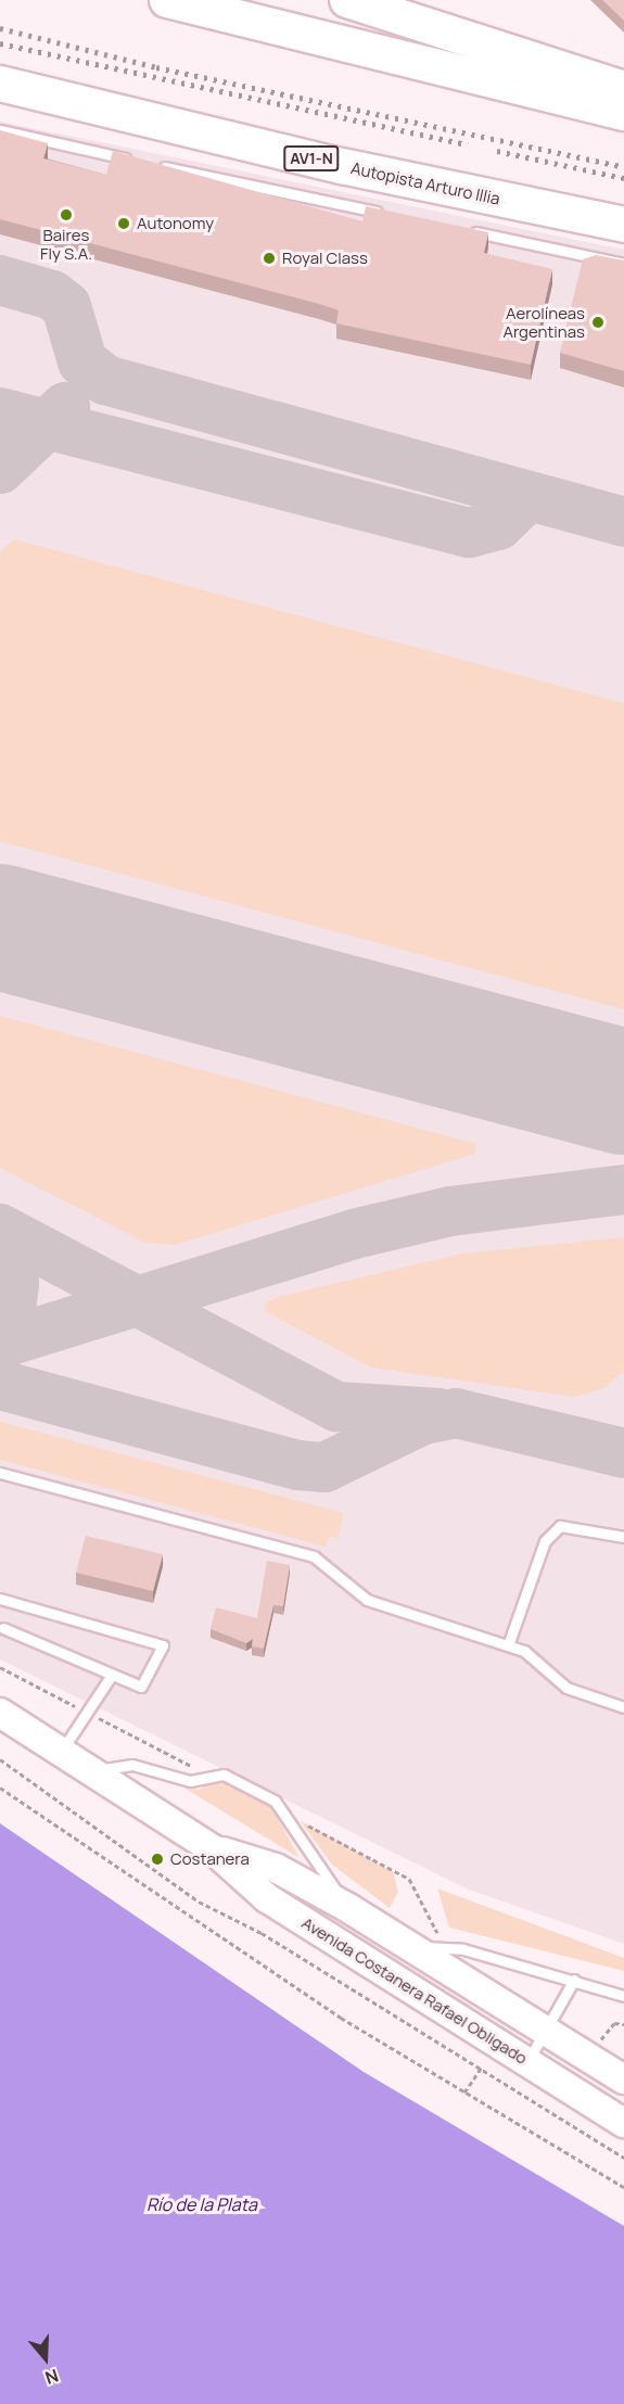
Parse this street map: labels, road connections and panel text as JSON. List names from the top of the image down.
{
  "streets": {
    "highway": ["AV1-N", "Autopista Arturo Illia"],
    "main road": ["Avenida Costanera Rafael Obligado"]
  },
  "water": ["Río de la Plata"],
  "places": [
    "Baires Fly S.A.",
    "Autonomy",
    "Royal Class",
    "Aerolíneas Argentinas",
    "Costanera"
  ],
  "north": "bottom"
}
